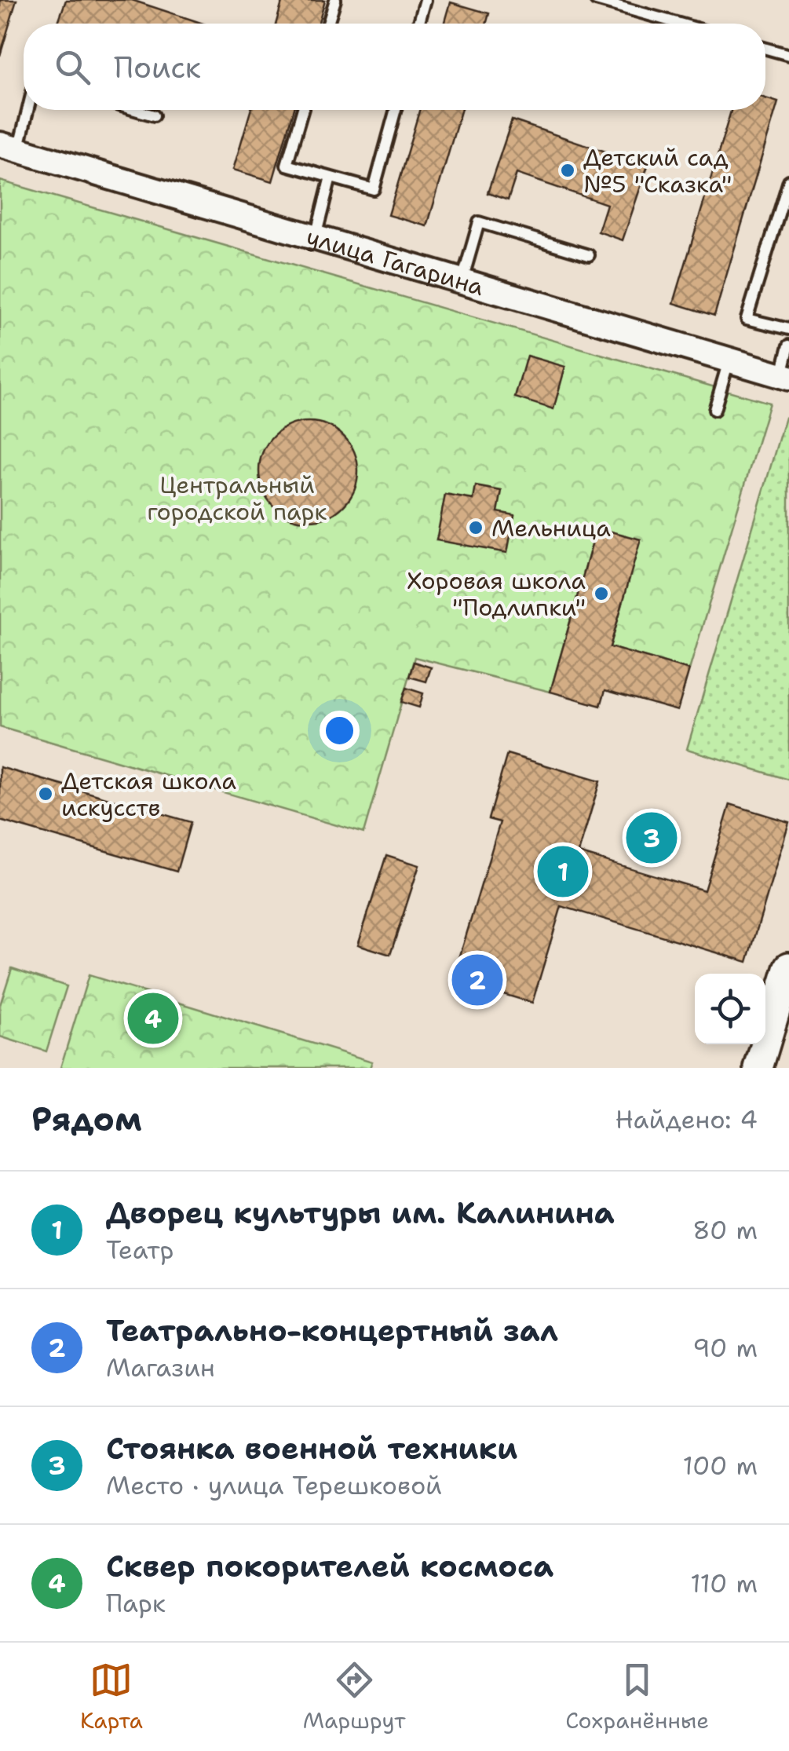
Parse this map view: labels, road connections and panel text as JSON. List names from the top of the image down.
{
  "streets": {
    "street": ["улица Гагарина"]
  },
  "parks": ["Центральный городской парк"],
  "places": [
    "Детский сад №5 \"Сказка\"",
    "Мельница",
    "Хоровая школа \"Подлипки\"",
    "Детская школа искусств"
  ],
  "page": {
    "search": "Поиск",
    "pins": [
      "3",
      "1",
      "2",
      "4"
    ],
    "heading": ["Рядом", "Найдено: 4"],
    "list": [
      {
        "mark": "1",
        "name": "Дворец культуры им. Калинина",
        "note": "Театр",
        "value": "80 m"
      },
      {
        "mark": "2",
        "name": "Театрально-концертный зал",
        "note": "Магазин",
        "value": "90 m"
      },
      {
        "mark": "3",
        "name": "Стоянка военной техники",
        "note": "Место · улица Терешковой",
        "value": "100 m"
      },
      {
        "mark": "4",
        "name": "Сквер покорителей космоса",
        "note": "Парк",
        "value": "110 m"
      }
    ],
    "nav": ["Карта", "Маршрут", "Сохранённые"]
  }
}
